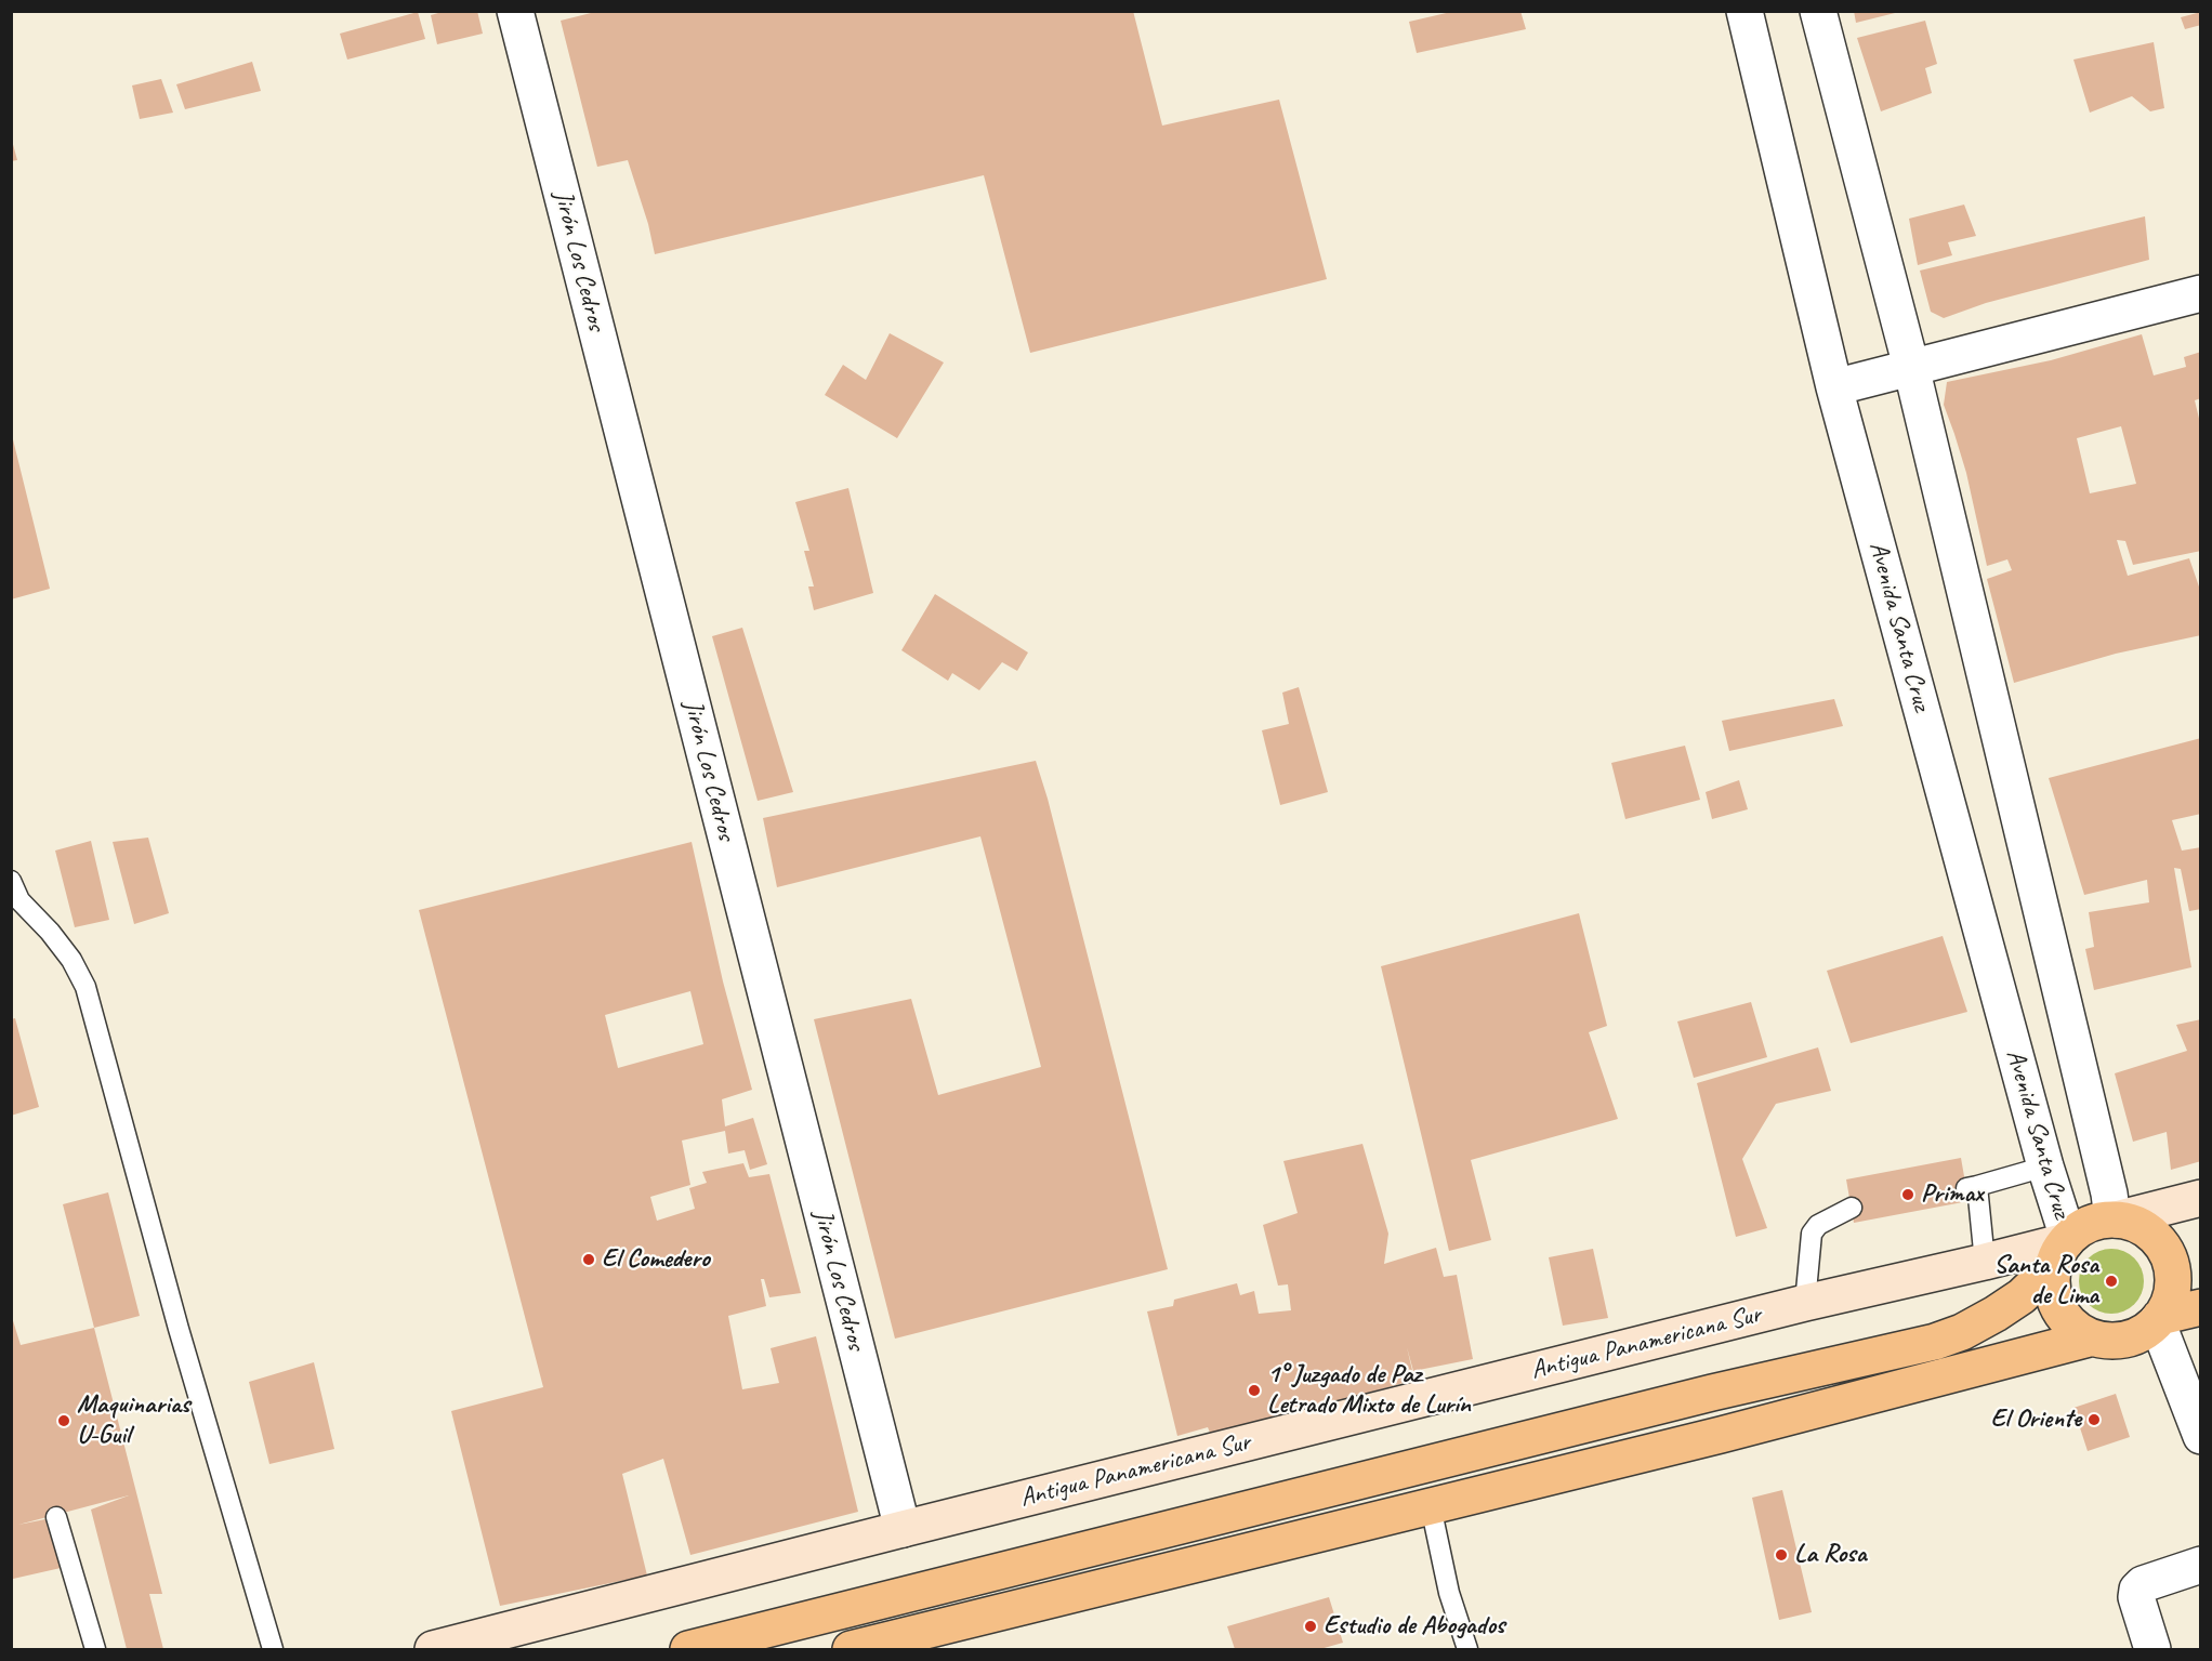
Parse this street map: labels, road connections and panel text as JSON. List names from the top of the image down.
{
  "streets": {
    "street": ["Jirón Los Cedros", "Avenida Santa Cruz", "Antigua Panamericana Sur"]
  },
  "crossings": [
    ["Jirón Los Cedros", "Antigua Panamericana Sur"],
    ["Avenida Santa Cruz", "Antigua Panamericana Sur"]
  ],
  "places": [
    "Primax",
    "El Comedero",
    "Santa Rosa de Lima",
    "1° Juzgado de Paz Letrado Mixto de Lurín",
    "El Oriente",
    "Maquinarias U-Guil",
    "La Rosa",
    "Estudio de Abogados"
  ]
}
